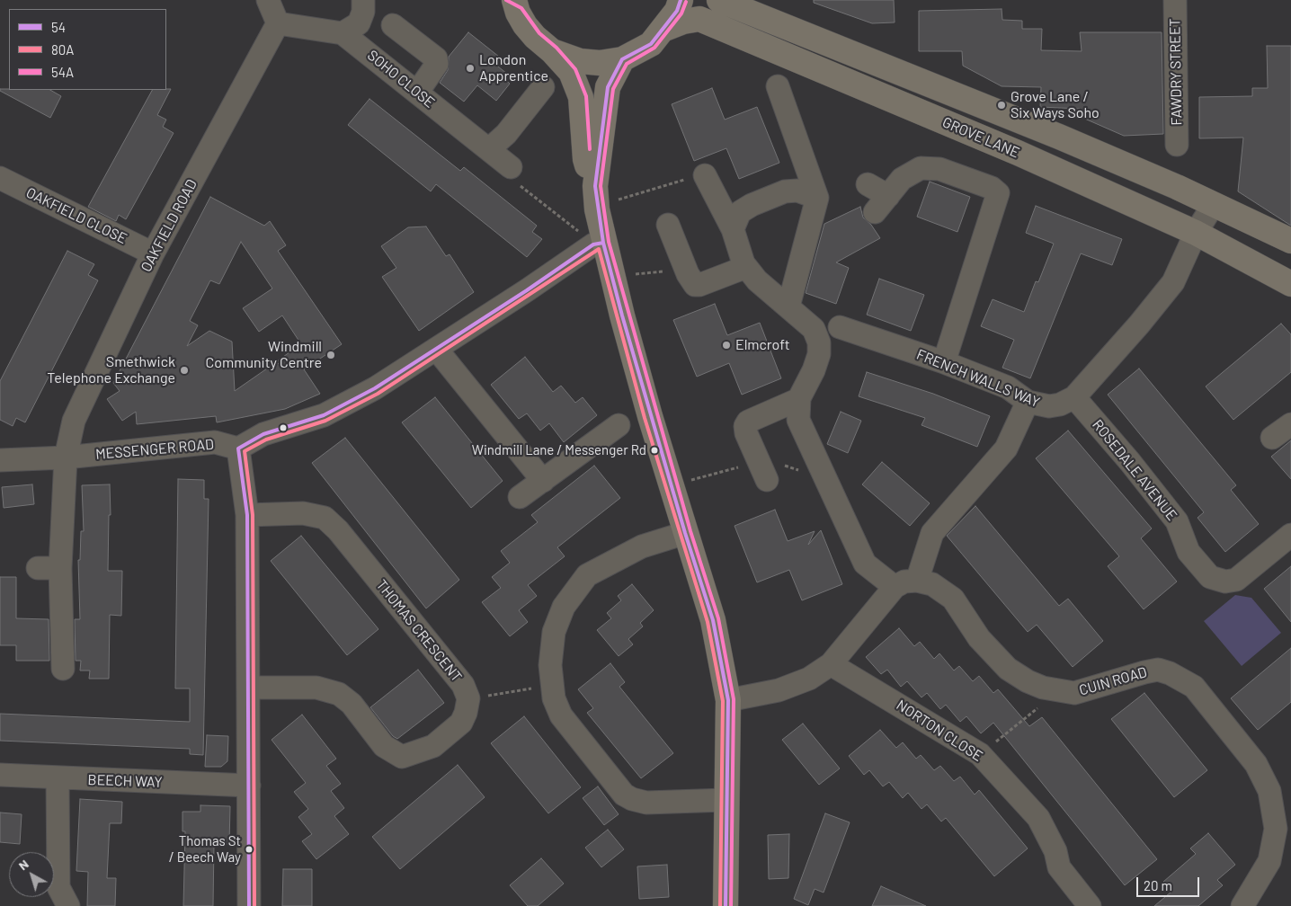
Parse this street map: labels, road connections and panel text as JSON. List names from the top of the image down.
{
  "streets": {
    "main road": ["GROVE LANE"],
    "street": [
      "FAWDRY STREET",
      "SOHO CLOSE",
      "OAKFIELD CLOSE",
      "OAKFIELD ROAD",
      "FRENCH WALLS WAY",
      "MESSENGER ROAD",
      "ROSEDALE AVENUE",
      "THOMAS CRESCENT",
      "CUIN ROAD",
      "NORTON CLOSE",
      "BEECH WAY"
    ]
  },
  "crossings": [
    ["GROVE LANE", "FRENCH WALLS WAY"],
    ["OAKFIELD CLOSE", "OAKFIELD ROAD"],
    ["OAKFIELD ROAD", "MESSENGER ROAD"],
    ["FRENCH WALLS WAY", "ROSEDALE AVENUE"]
  ],
  "places": [
    "London Apprentice",
    "Grove Lane / Six Ways Soho",
    "Elmcroft",
    "Windmill Community Centre",
    "Smethwick Telephone Exchange",
    "Windmill Lane / Messenger Rd",
    "Thomas St / Beech Way"
  ],
  "lines": ["transit line 54", "transit line 54A", "transit line 80A"],
  "legend": ["54", "80A", "54A"],
  "scale_bar": "20 m",
  "north": "top left"
}
